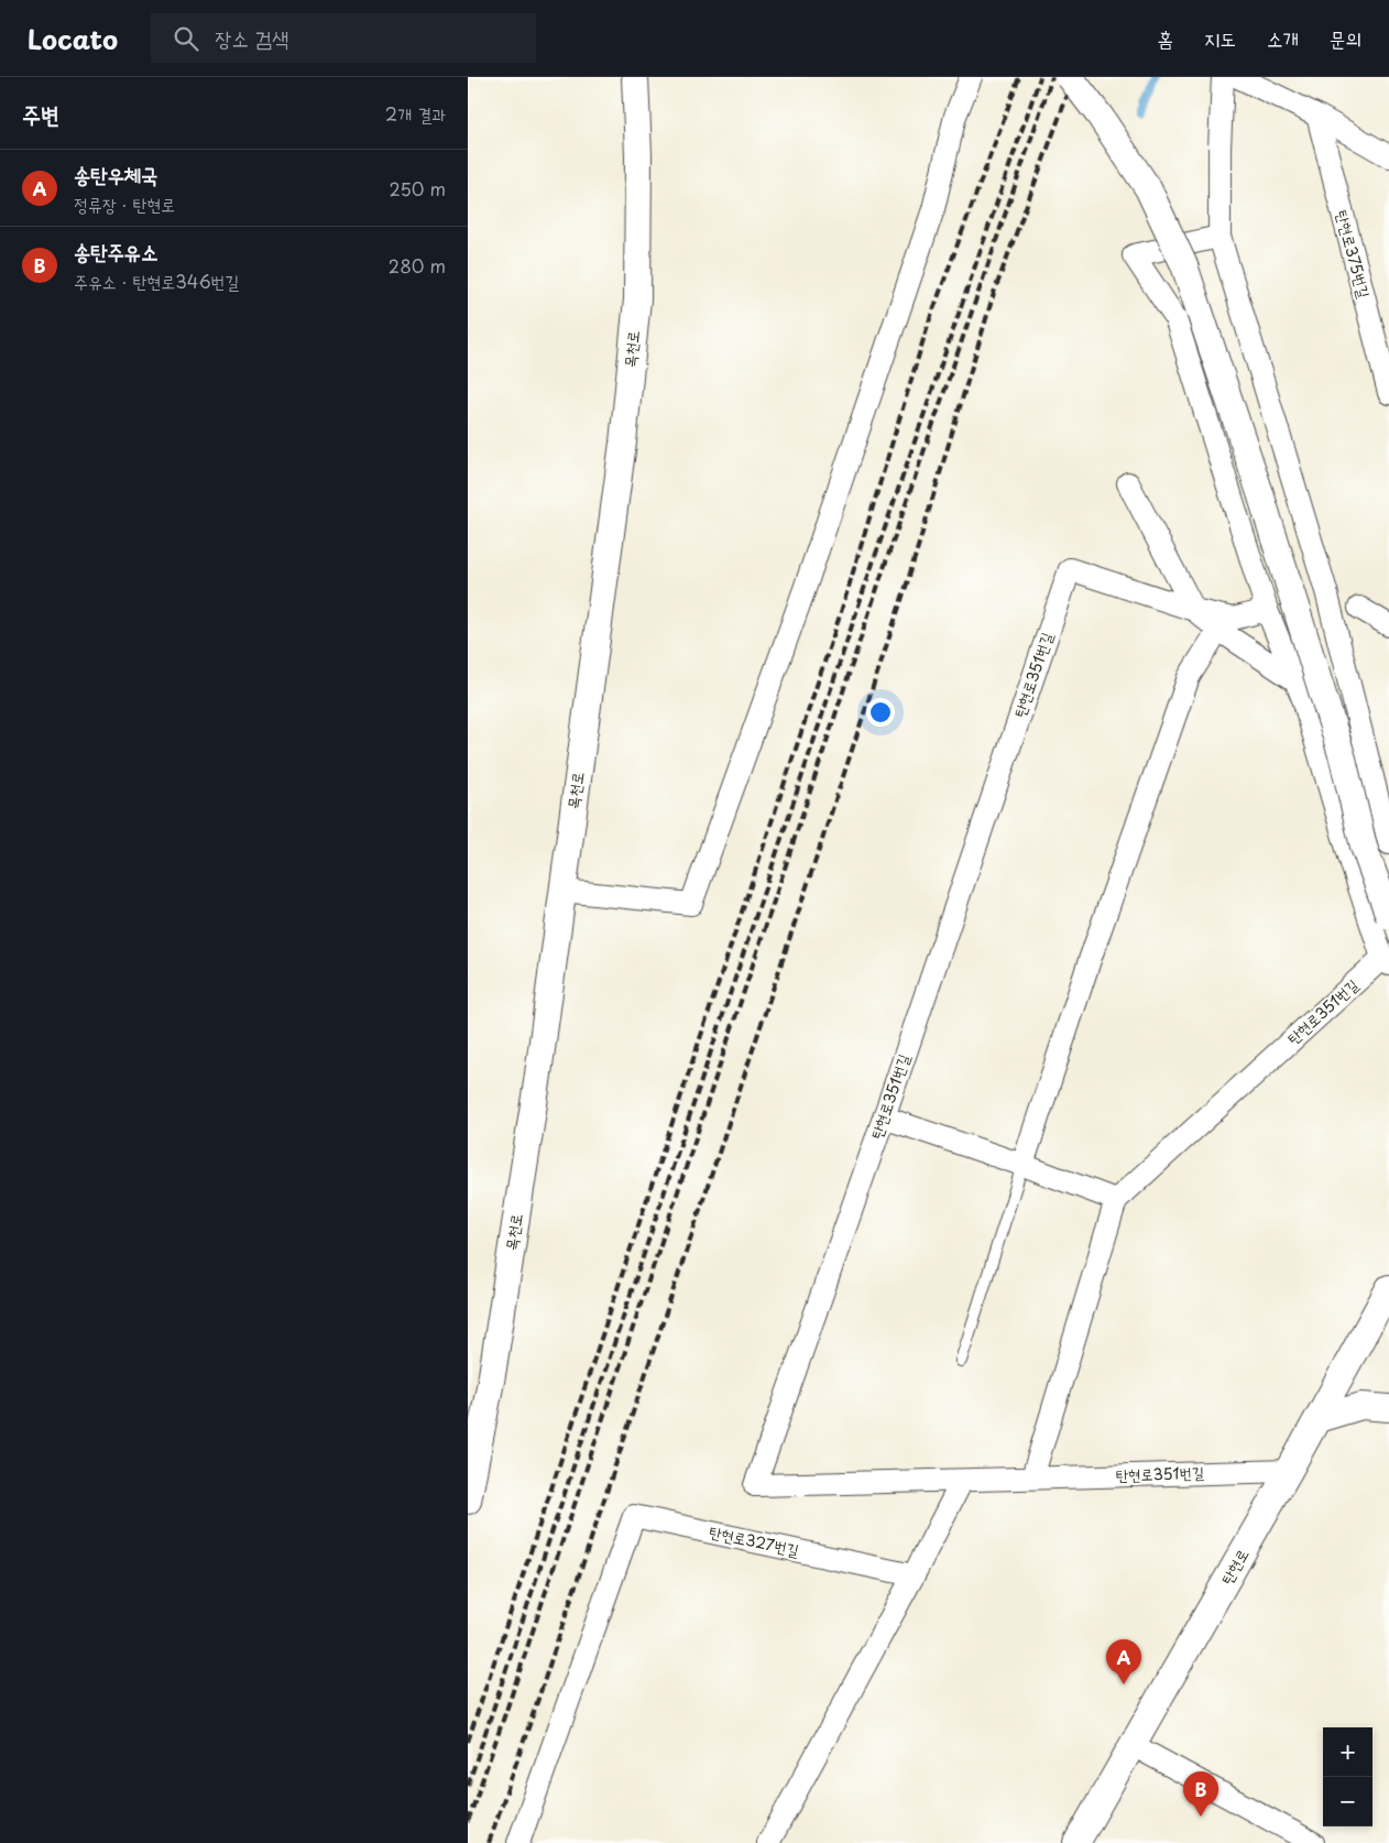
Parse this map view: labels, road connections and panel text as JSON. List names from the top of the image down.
{
  "streets": {
    "street": [
      "탄현로375번길",
      "목천로",
      "탄현로351번길",
      "탄현로327번길",
      "탄현로"
    ]
  },
  "crossings": [
    ["탄현로351번길", "탄현로"]
  ],
  "page": {
    "header": "Locato",
    "search": "장소 검색",
    "nav": [
      "홈",
      "지도",
      "소개",
      "문의"
    ],
    "heading": ["주변", "2개 결과"],
    "list": [
      {
        "mark": "A",
        "name": "송탄우체국",
        "note": "정류장 · 탄현로",
        "value": "250 m"
      },
      {
        "mark": "B",
        "name": "송탄주유소",
        "note": "주유소 · 탄현로346번길",
        "value": "280 m"
      }
    ],
    "pins": ["A", "B"],
    "map_buttons": ["+", "−"]
  }
}
